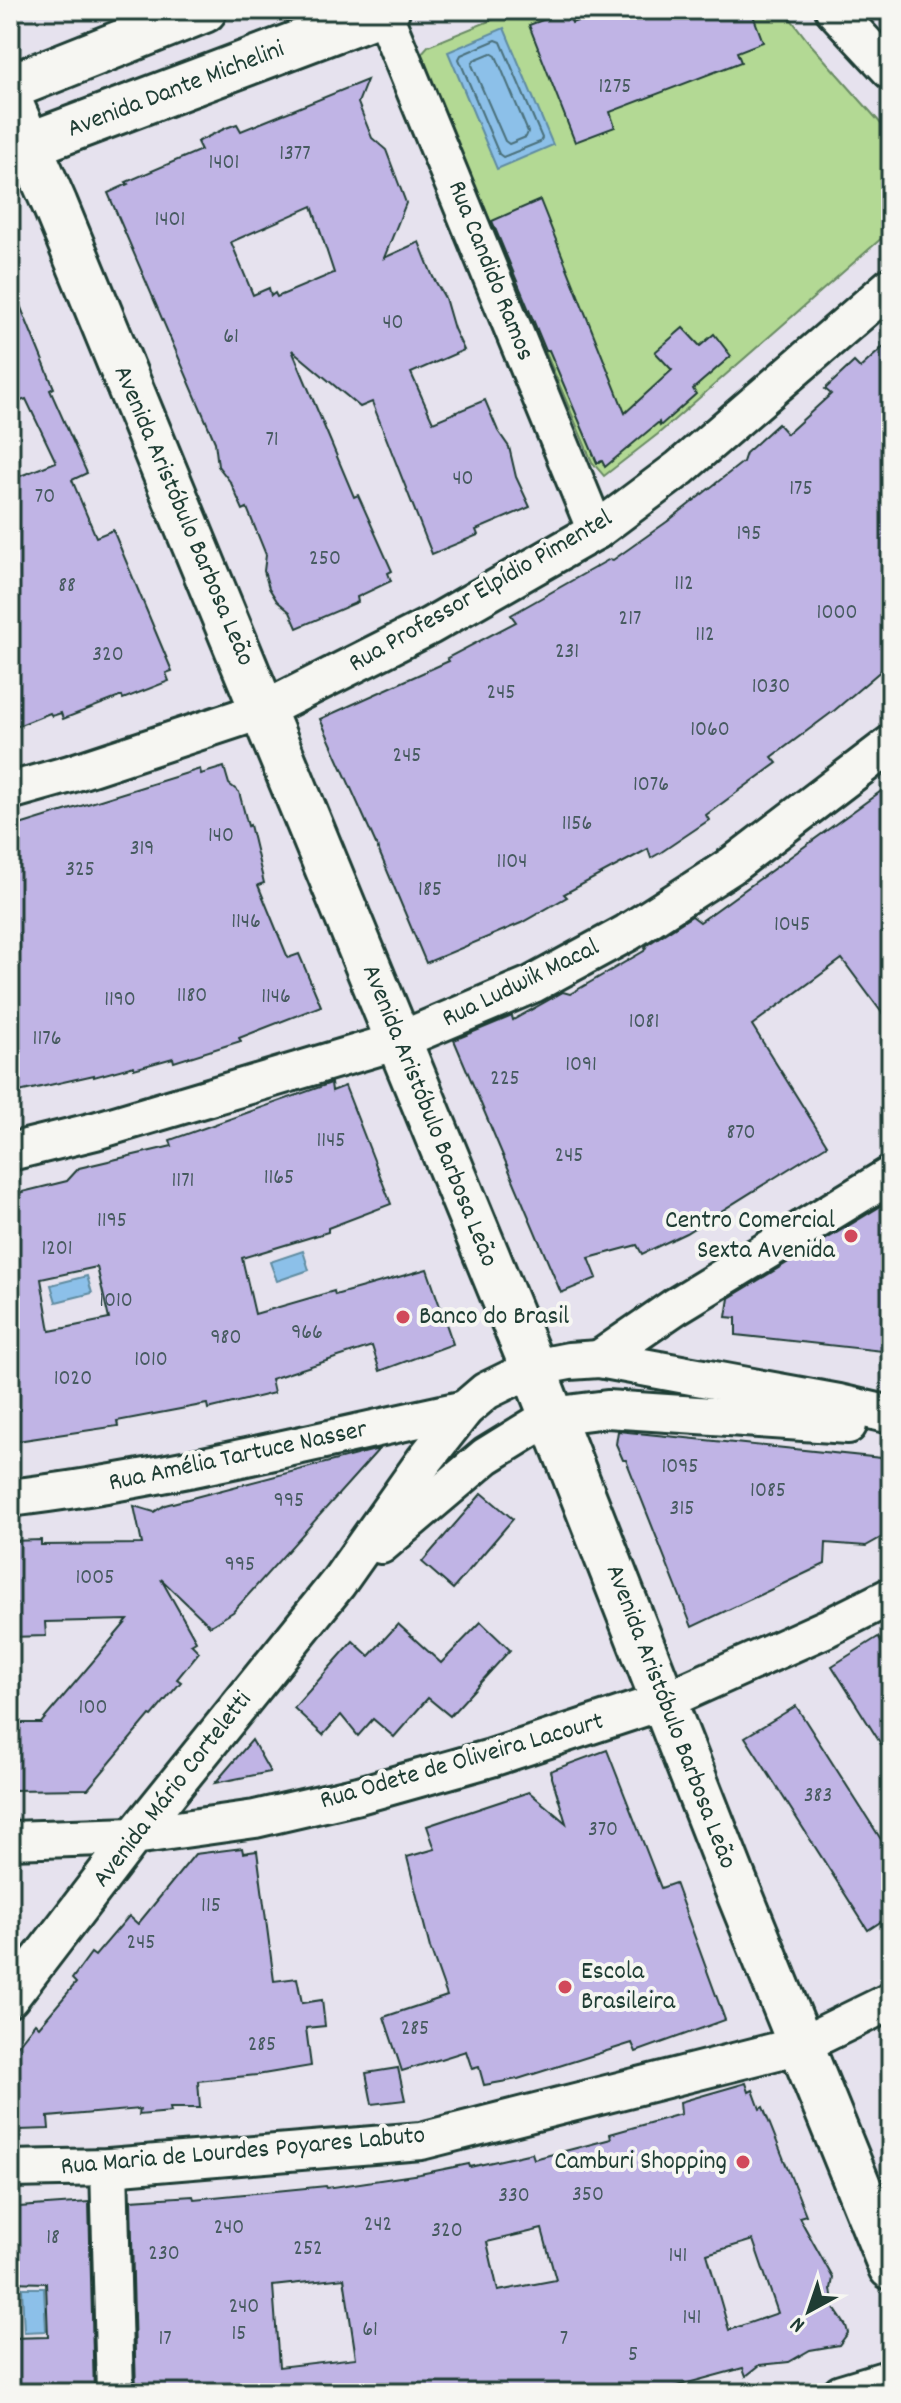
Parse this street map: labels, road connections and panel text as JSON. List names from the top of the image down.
{
  "streets": {
    "street": [
      "Avenida Dante Michelini",
      "Rua Candido Ramos",
      "Avenida Aristóbulo Barbosa Leão",
      "Rua Professor Elpídio Pimentel",
      "Rua Ludwik Macal",
      "Rua Amélia Tartuce Nasser",
      "Rua Odete de Oliveira Lacourt",
      "Avenida Mário Corteletti",
      "Rua Maria de Lourdes Poyares Labuto"
    ]
  },
  "crossings": [
    ["Avenida Dante Michelini", "Rua Candido Ramos"],
    ["Avenida Dante Michelini", "Avenida Aristóbulo Barbosa Leão"],
    ["Rua Candido Ramos", "Rua Professor Elpídio Pimentel"],
    ["Avenida Aristóbulo Barbosa Leão", "Rua Professor Elpídio Pimentel"],
    ["Avenida Aristóbulo Barbosa Leão", "Rua Ludwik Macal"],
    ["Avenida Aristóbulo Barbosa Leão", "Rua Odete de Oliveira Lacourt"],
    ["Avenida Aristóbulo Barbosa Leão", "Avenida Mário Corteletti"],
    ["Avenida Aristóbulo Barbosa Leão", "Rua Maria de Lourdes Poyares Labuto"],
    ["Rua Amélia Tartuce Nasser", "Avenida Mário Corteletti"],
    ["Rua Odete de Oliveira Lacourt", "Avenida Mário Corteletti"]
  ],
  "places": [
    "Centro Comercial Sexta Avenida",
    "Banco do Brasil",
    "Escola Brasileira",
    "Camburi Shopping"
  ],
  "house_numbers": [
    "1275",
    "1377",
    "1401",
    "1401",
    "40",
    "61",
    "71",
    "40",
    "175",
    "70",
    "195",
    "250",
    "112",
    "88",
    "1000",
    "217",
    "112",
    "231",
    "320",
    "1030",
    "245",
    "1060",
    "245",
    "1076",
    "1156",
    "140",
    "319",
    "1104",
    "325",
    "185",
    "1146",
    "1045",
    "1180",
    "1146",
    "1190",
    "1081",
    "1176",
    "1091",
    "225",
    "870",
    "1145",
    "245",
    "1165",
    "1171",
    "1195",
    "1201",
    "1010",
    "966",
    "980",
    "1010",
    "1020",
    "1095",
    "1085",
    "995",
    "315",
    "995",
    "1005",
    "100",
    "383",
    "370",
    "115",
    "245",
    "285",
    "285",
    "350",
    "330",
    "242",
    "240",
    "320",
    "18",
    "252",
    "230",
    "141",
    "240",
    "141",
    "61",
    "15",
    "17",
    "7",
    "5"
  ],
  "north": "bottom left"
}
